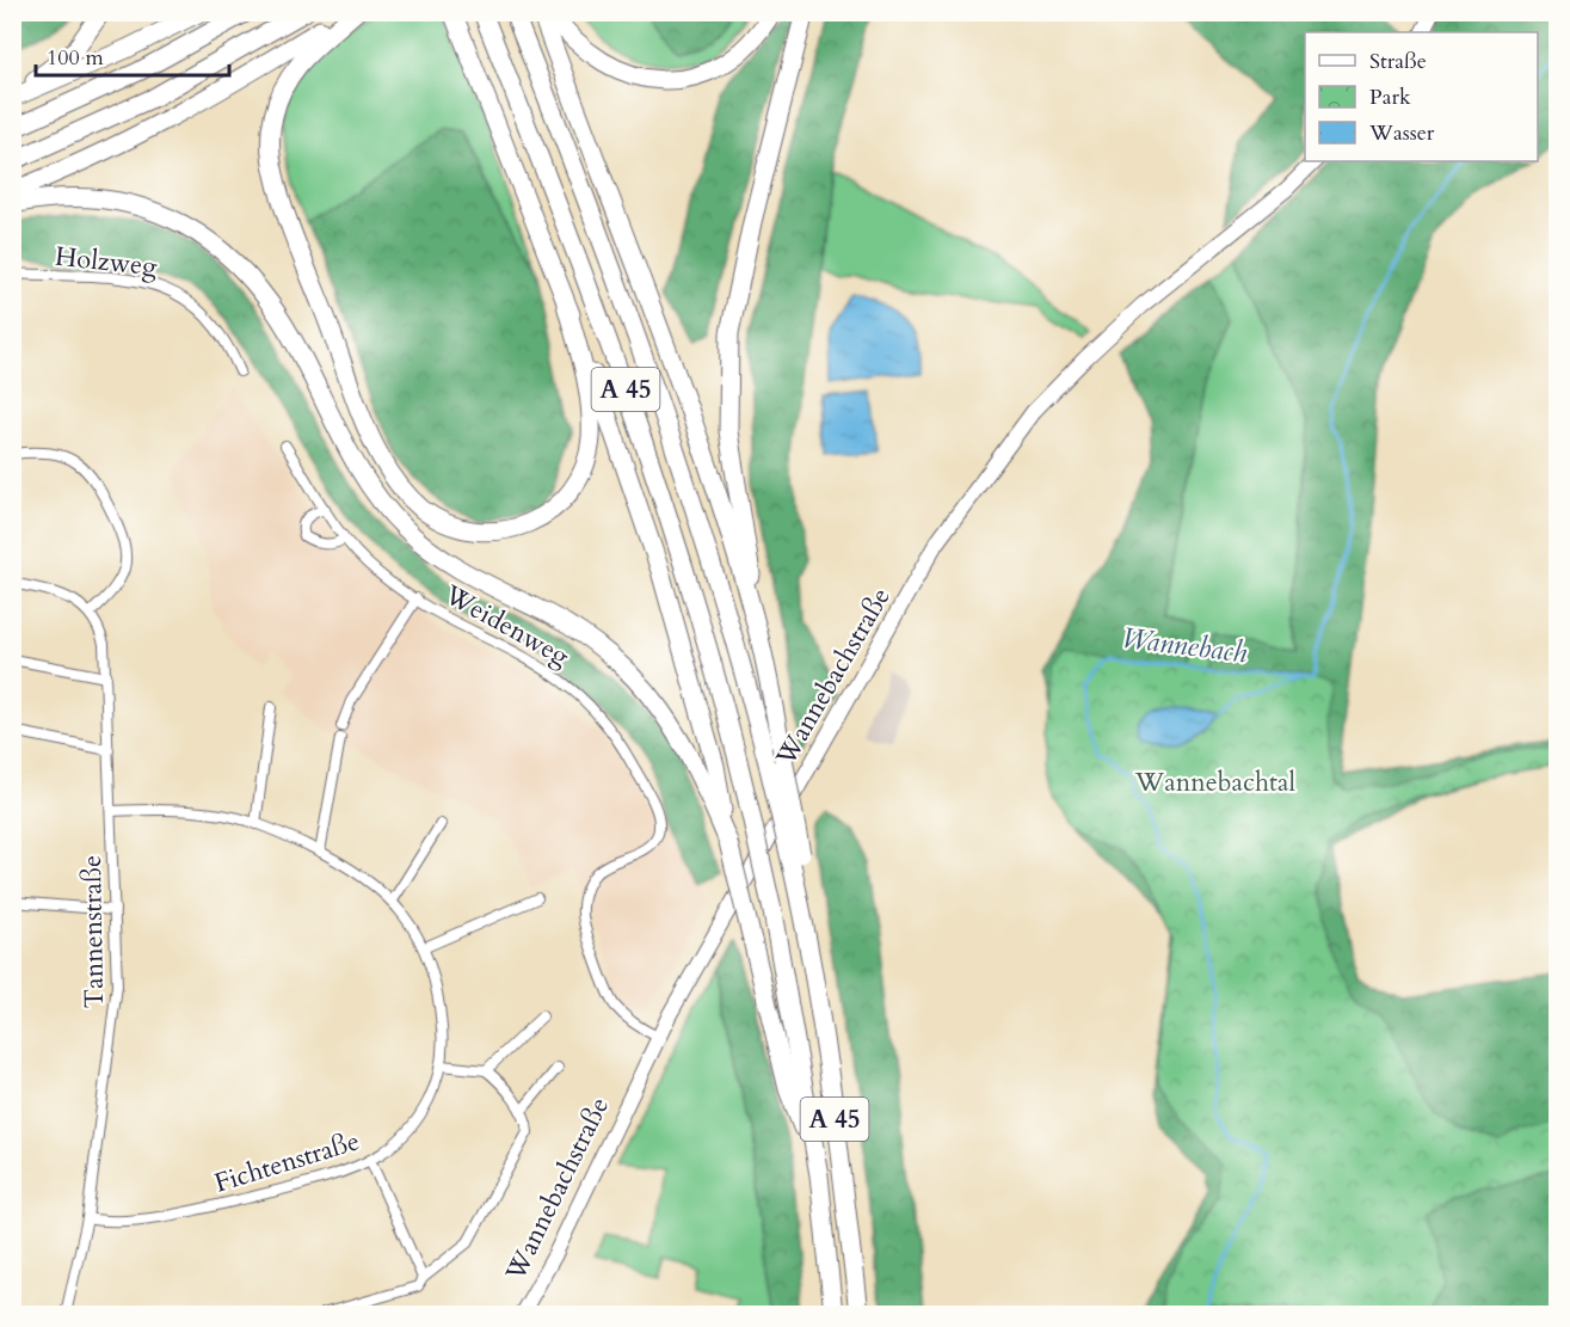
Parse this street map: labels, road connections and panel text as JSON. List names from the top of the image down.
{
  "streets": {
    "highway": ["A 45"],
    "main road": ["Wannebachstraße"],
    "street": [
      "Holzweg",
      "Weidenweg",
      "Tannenstraße",
      "Fichtenstraße"
    ]
  },
  "crossings": [
    ["Weidenweg", "Wannebachstraße"],
    ["Tannenstraße", "Fichtenstraße"]
  ],
  "water": ["Wannebach"],
  "parks": ["Wannebachtal"],
  "legend": ["Straße", "Park", "Wasser"],
  "scale_bar": "100 m"
}
